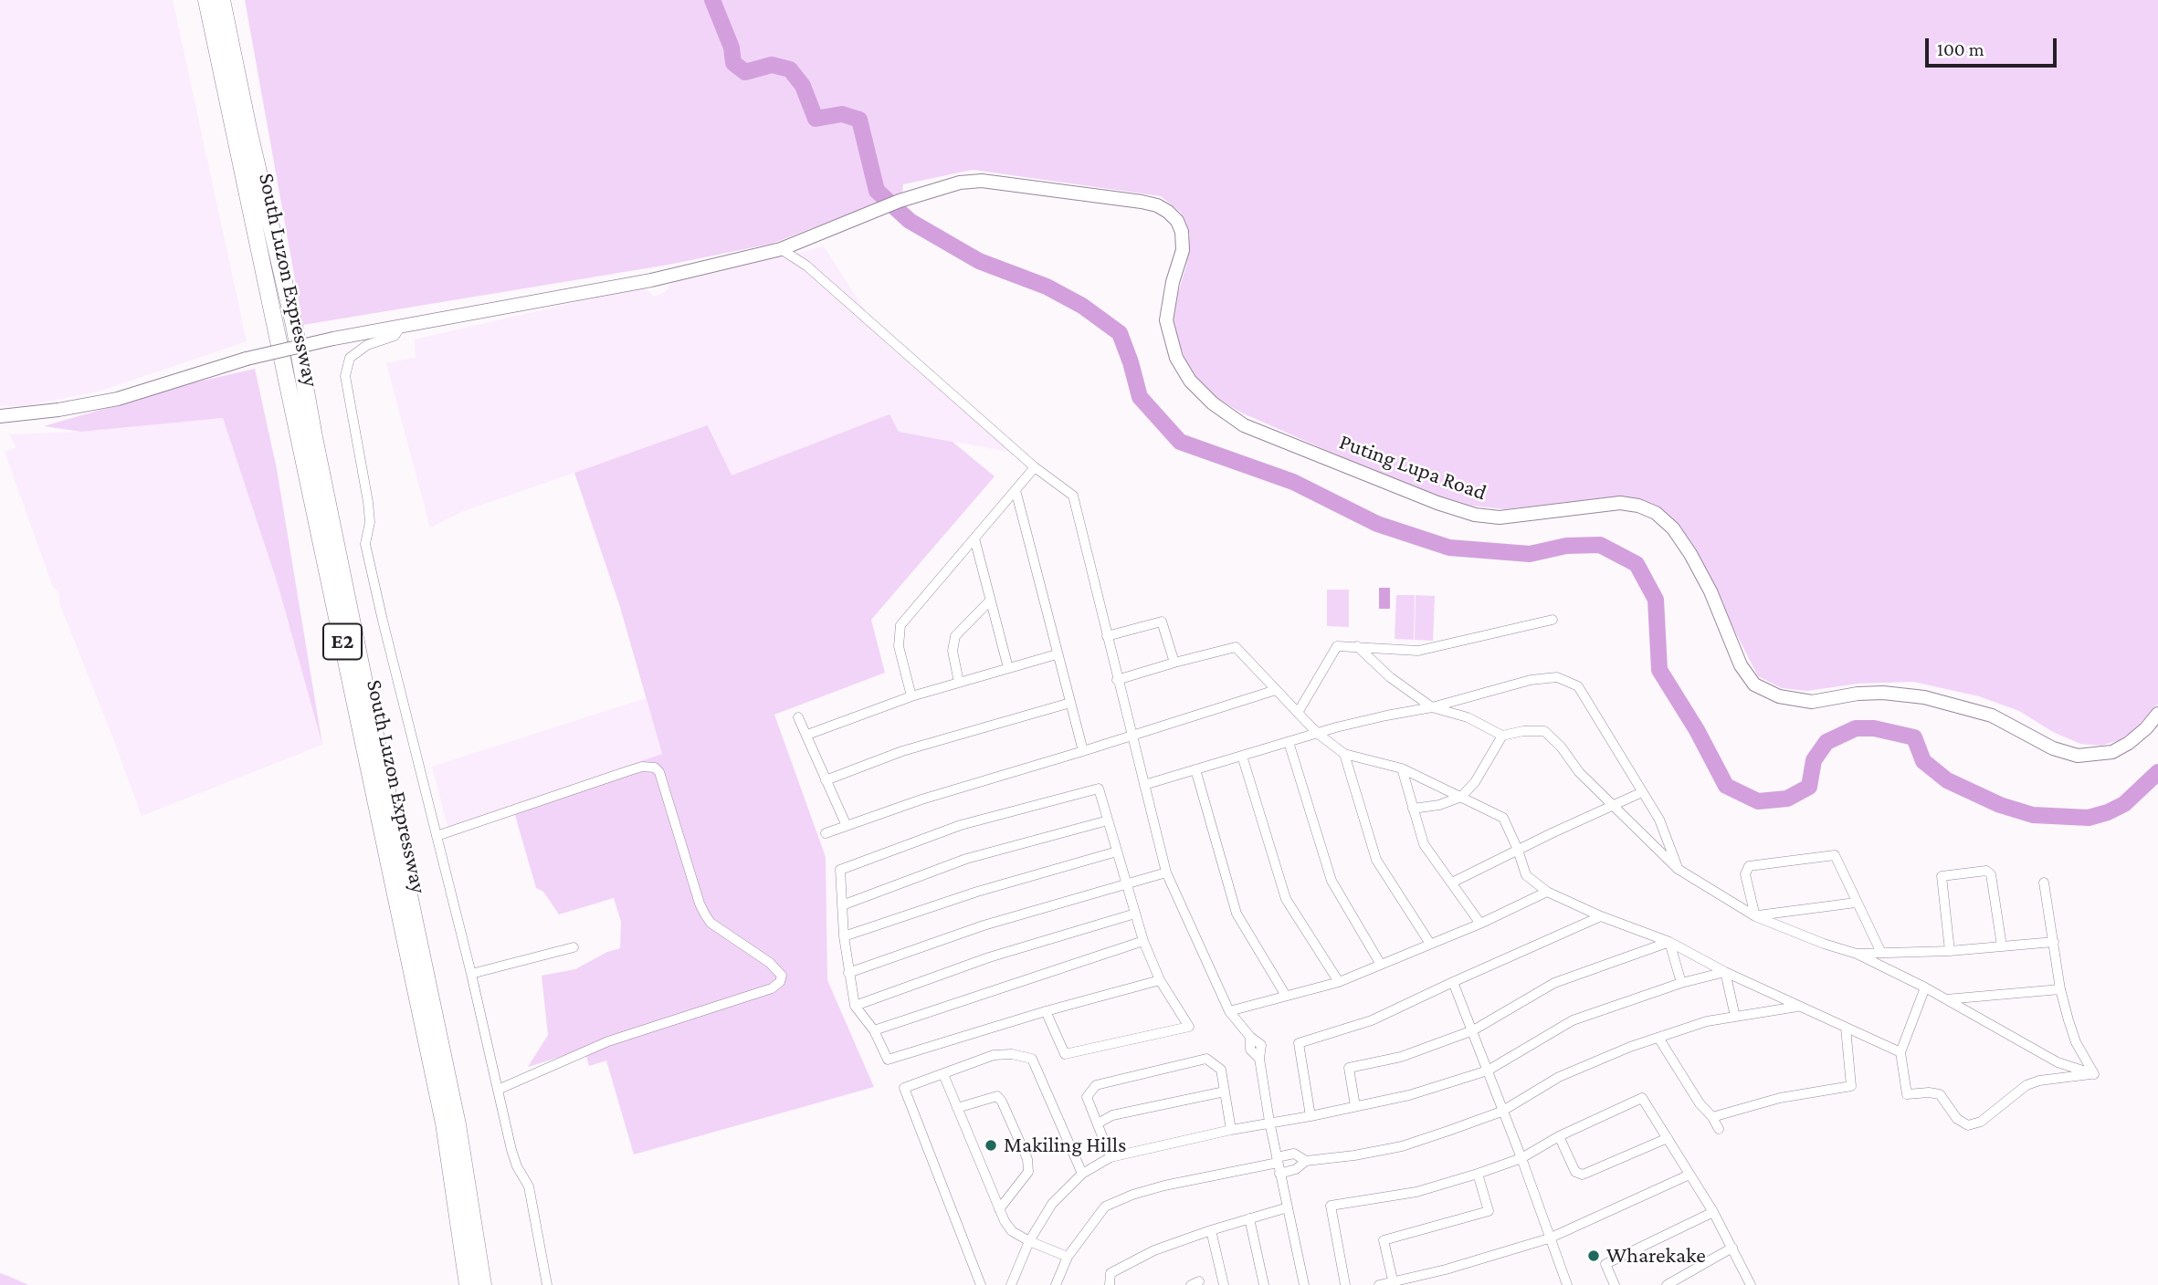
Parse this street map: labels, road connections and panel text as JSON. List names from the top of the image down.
{
  "streets": {
    "highway": ["South Luzon Expressway", "E2"],
    "street": ["Puting Lupa Road"]
  },
  "places": ["Makiling Hills", "Wharekake"],
  "scale_bar": "100 m"
}
